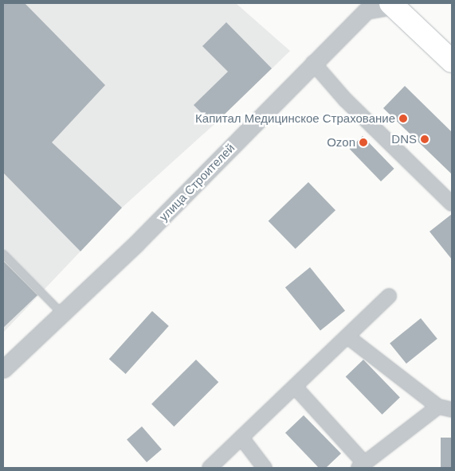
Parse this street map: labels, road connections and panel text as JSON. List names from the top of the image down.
{
  "streets": {
    "street": ["улица Строителей"]
  },
  "places": ["Капитал Медицинское Страхование", "DNS", "Ozon"]
}
